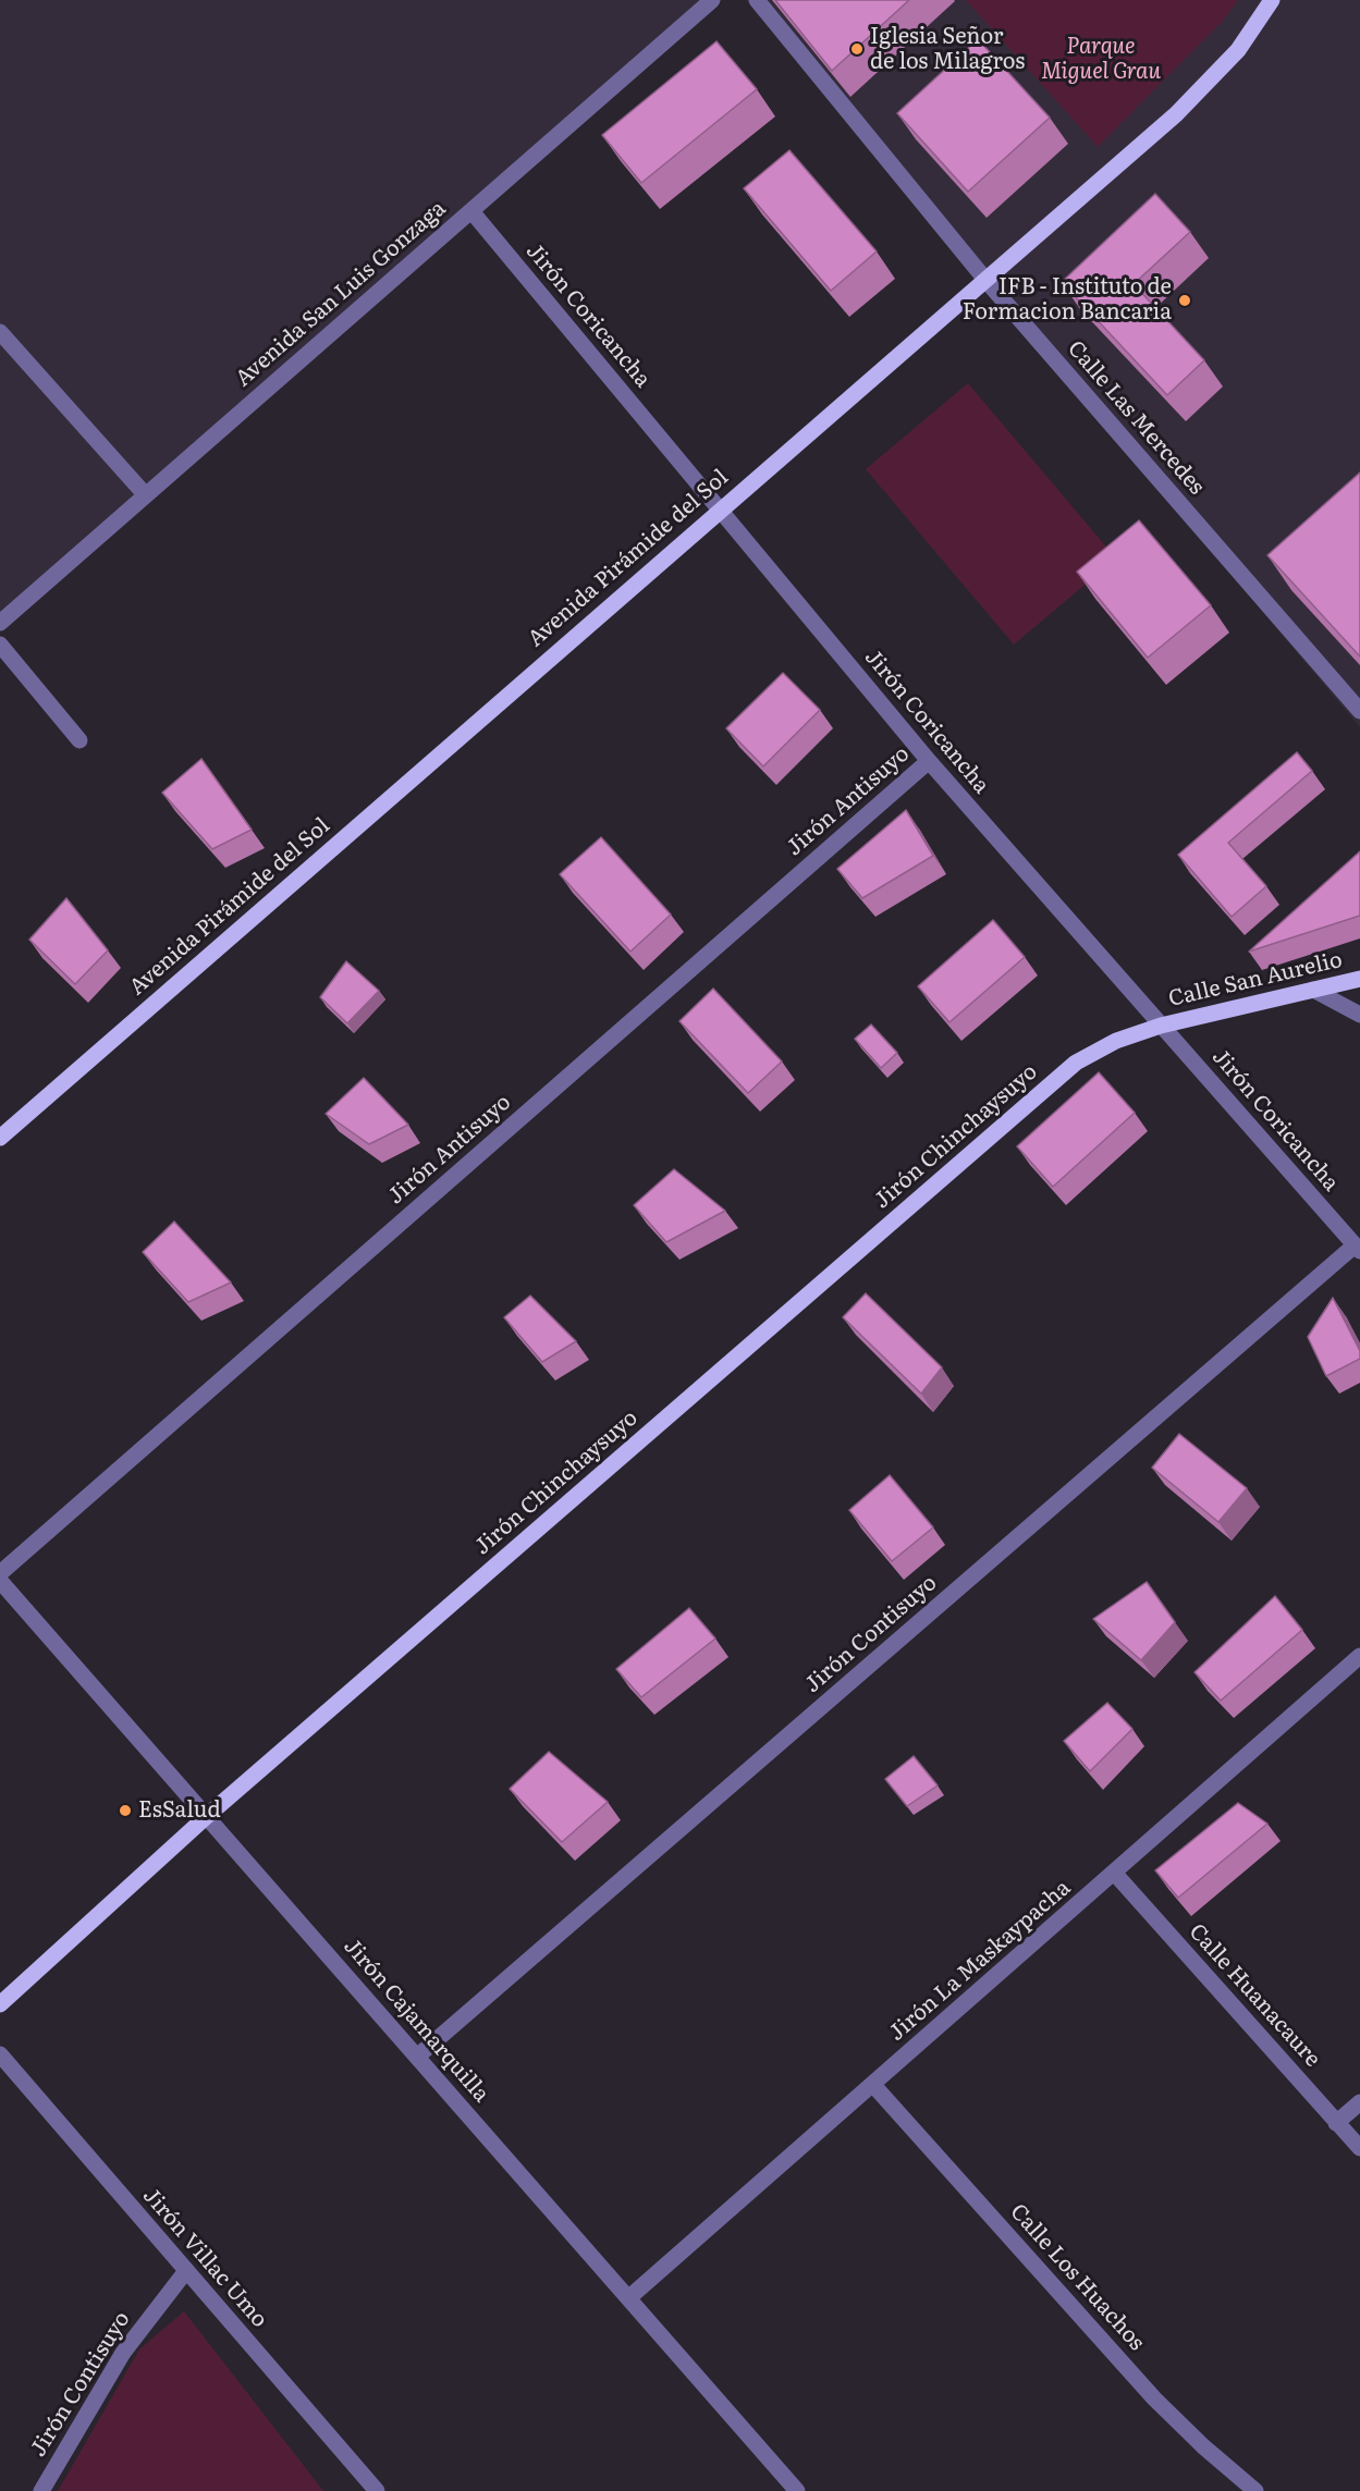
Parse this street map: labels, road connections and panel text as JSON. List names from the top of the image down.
{
  "streets": {
    "main road": ["Avenida Pirámide del Sol", "Calle San Aurelio", "Jirón Chinchaysuyo"],
    "street": [
      "Avenida San Luis Gonzaga",
      "Jirón Coricancha",
      "Calle Las Mercedes",
      "Jirón Antisuyo",
      "Jirón Contisuyo",
      "Jirón La Maskaypacha",
      "Calle Huanacaure",
      "Jirón Cajamarquilla",
      "Jirón Villac Umo",
      "Calle Los Huachos"
    ]
  },
  "crossings": [
    ["Avenida San Luis Gonzaga", "Jirón Coricancha"],
    ["Jirón Coricancha", "Avenida Pirámide del Sol"],
    ["Jirón Coricancha", "Jirón Antisuyo"],
    ["Jirón Coricancha", "Calle San Aurelio"],
    ["Jirón Coricancha", "Jirón Chinchaysuyo"],
    ["Jirón Coricancha", "Jirón Contisuyo"],
    ["Calle Las Mercedes", "Avenida Pirámide del Sol"],
    ["Calle San Aurelio", "Jirón Chinchaysuyo"],
    ["Jirón Chinchaysuyo", "Jirón Cajamarquilla"],
    ["Jirón Contisuyo", "Jirón Cajamarquilla"],
    ["Jirón Contisuyo", "Jirón Villac Umo"],
    ["Jirón La Maskaypacha", "Calle Huanacaure"],
    ["Jirón La Maskaypacha", "Jirón Cajamarquilla"],
    ["Jirón La Maskaypacha", "Calle Los Huachos"]
  ],
  "parks": ["Parque Miguel Grau"],
  "places": ["Iglesia Señor de los Milagros", "IFB - Instituto de Formacion Bancaria", "EsSalud"]
}
